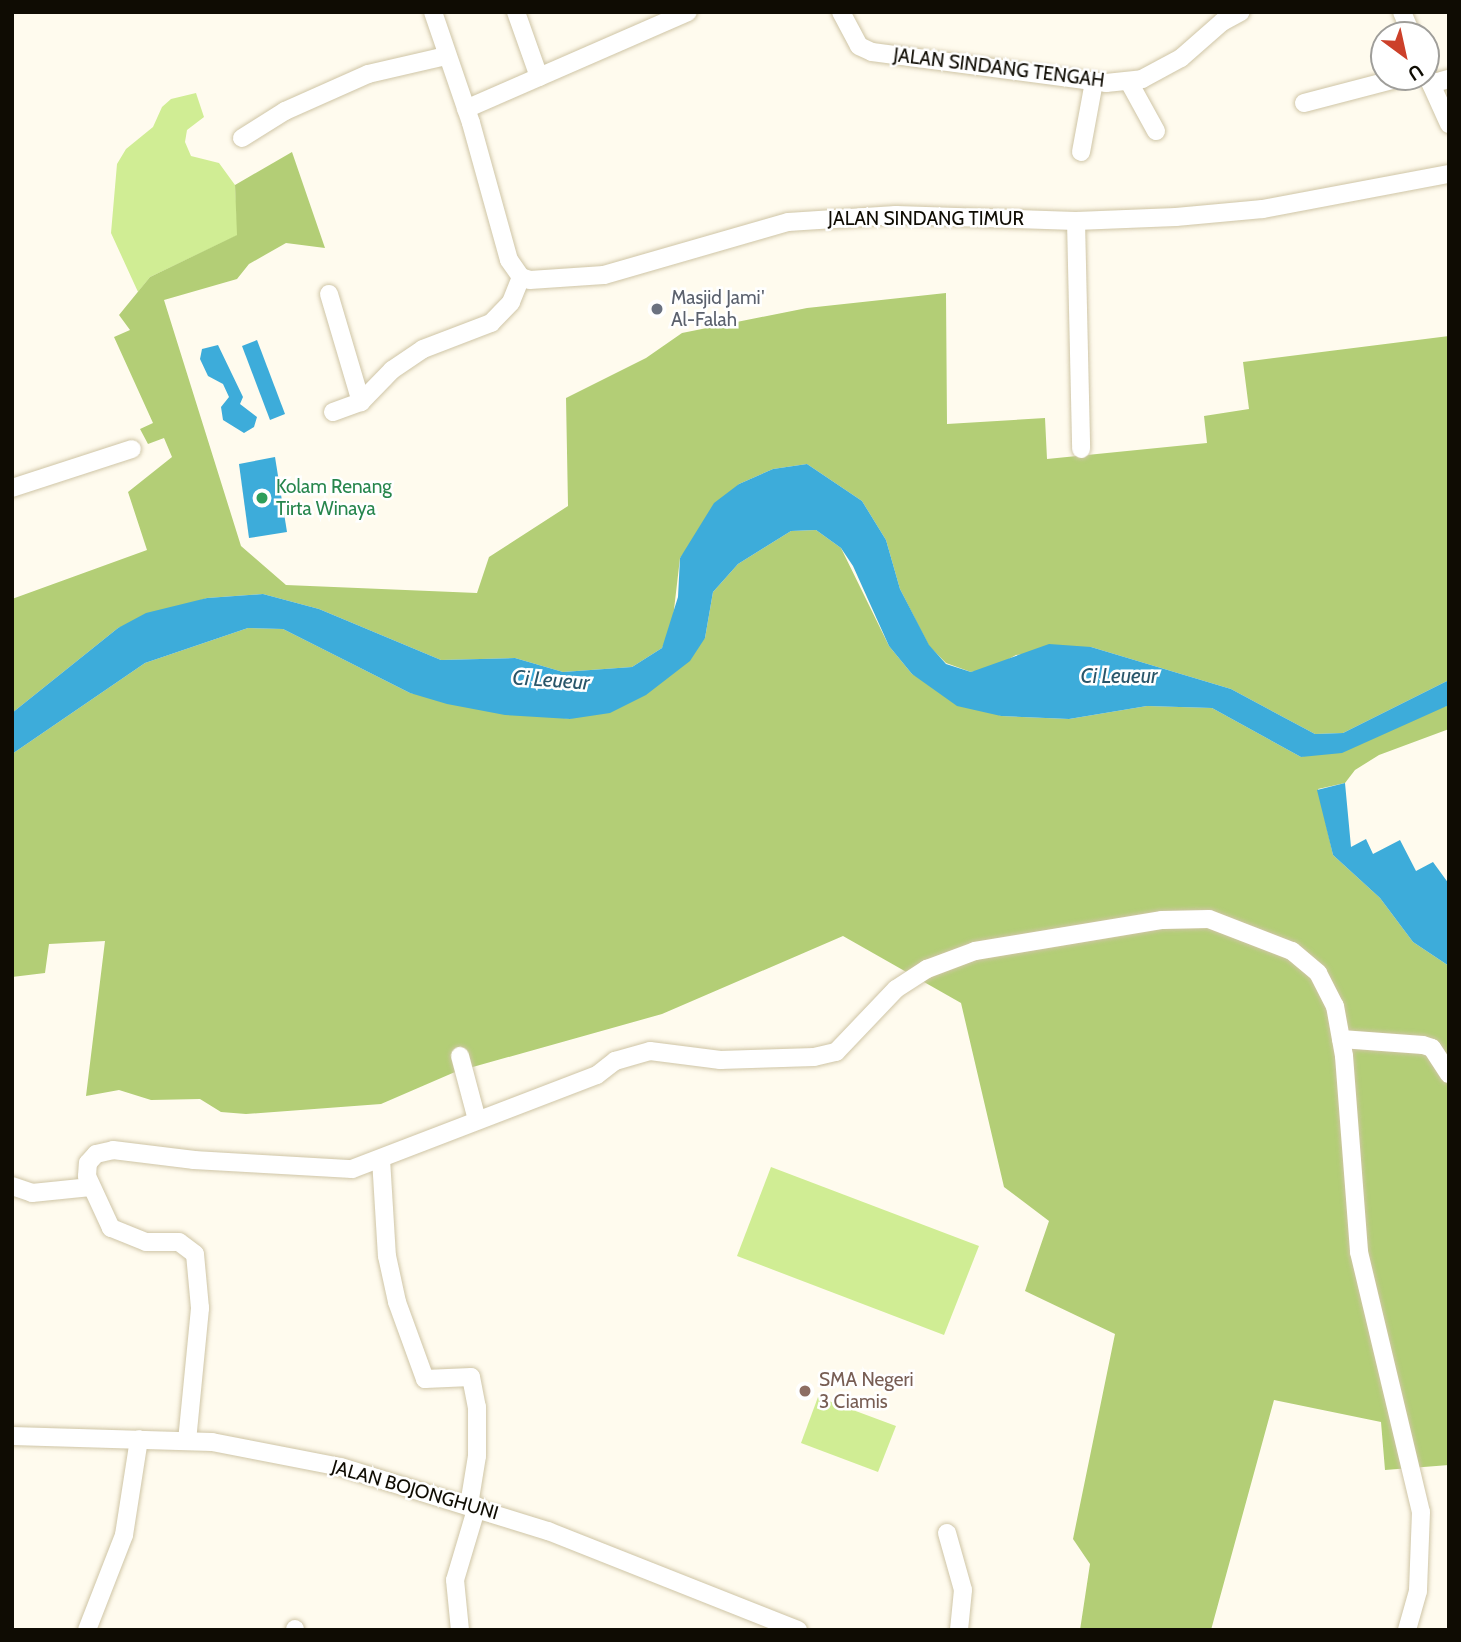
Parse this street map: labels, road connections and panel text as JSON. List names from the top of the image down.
{
  "streets": {
    "street": ["JALAN SINDANG TENGAH", "JALAN SINDANG TIMUR", "JALAN BOJONGHUNI"]
  },
  "water": ["Ci Leueur"],
  "places": ["Masjid Jami' Al-Falah", "Kolam Renang Tirta Winaya", "SMA Negeri 3 Ciamis"],
  "north": "bottom right"
}
